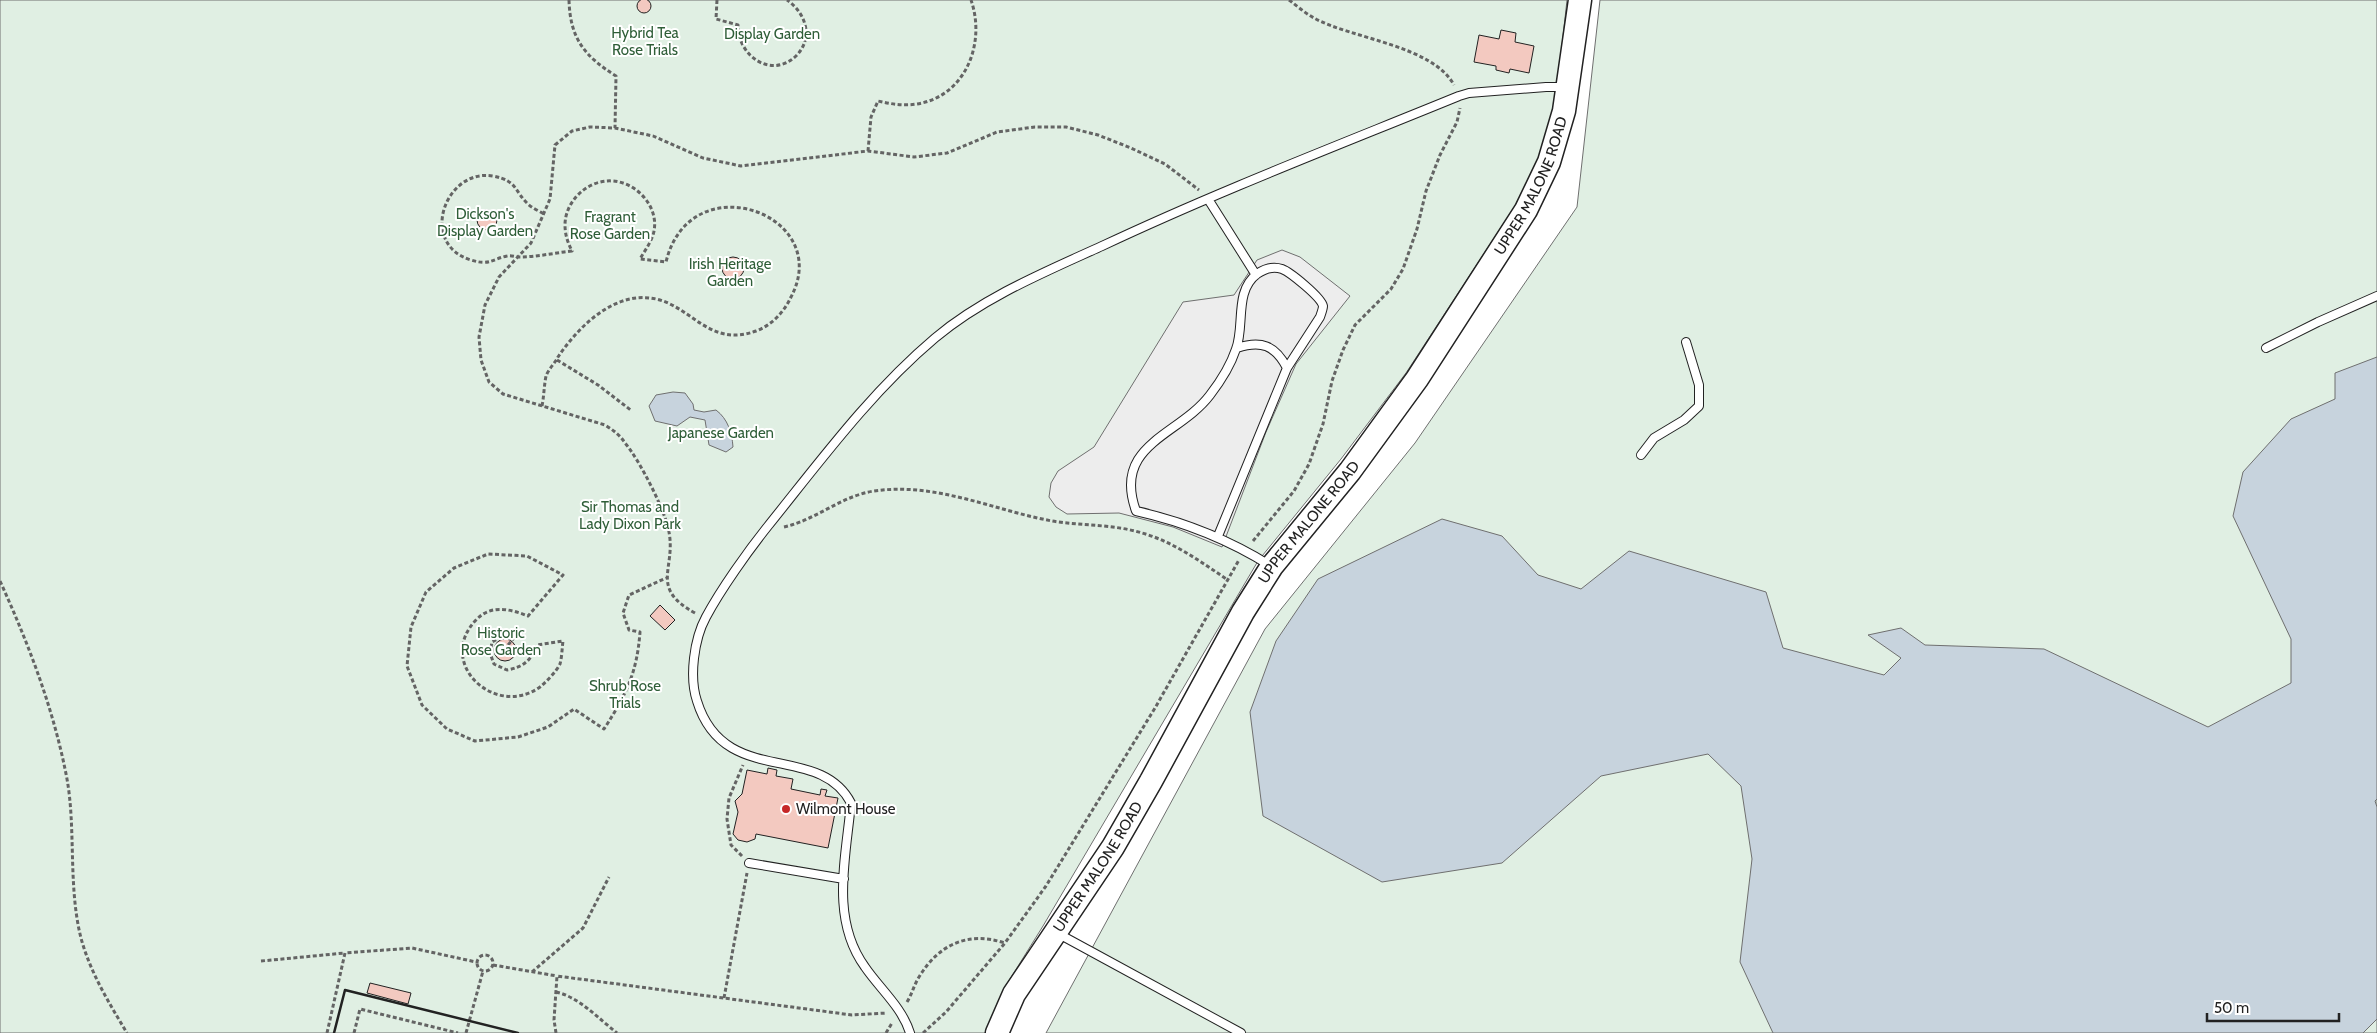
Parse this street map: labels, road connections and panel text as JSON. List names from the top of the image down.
{
  "streets": {
    "main road": ["UPPER MALONE ROAD"]
  },
  "parks": [
    "Hybrid Tea Rose Trials",
    "Display Garden",
    "Dickson's Display Garden",
    "Fragrant Rose Garden",
    "Irish Heritage Garden",
    "Japanese Garden",
    "Sir Thomas and Lady Dixon Park",
    "Historic Rose Garden",
    "Shrub Rose Trials"
  ],
  "places": ["Wilmont House"],
  "scale_bar": "50 m"
}
